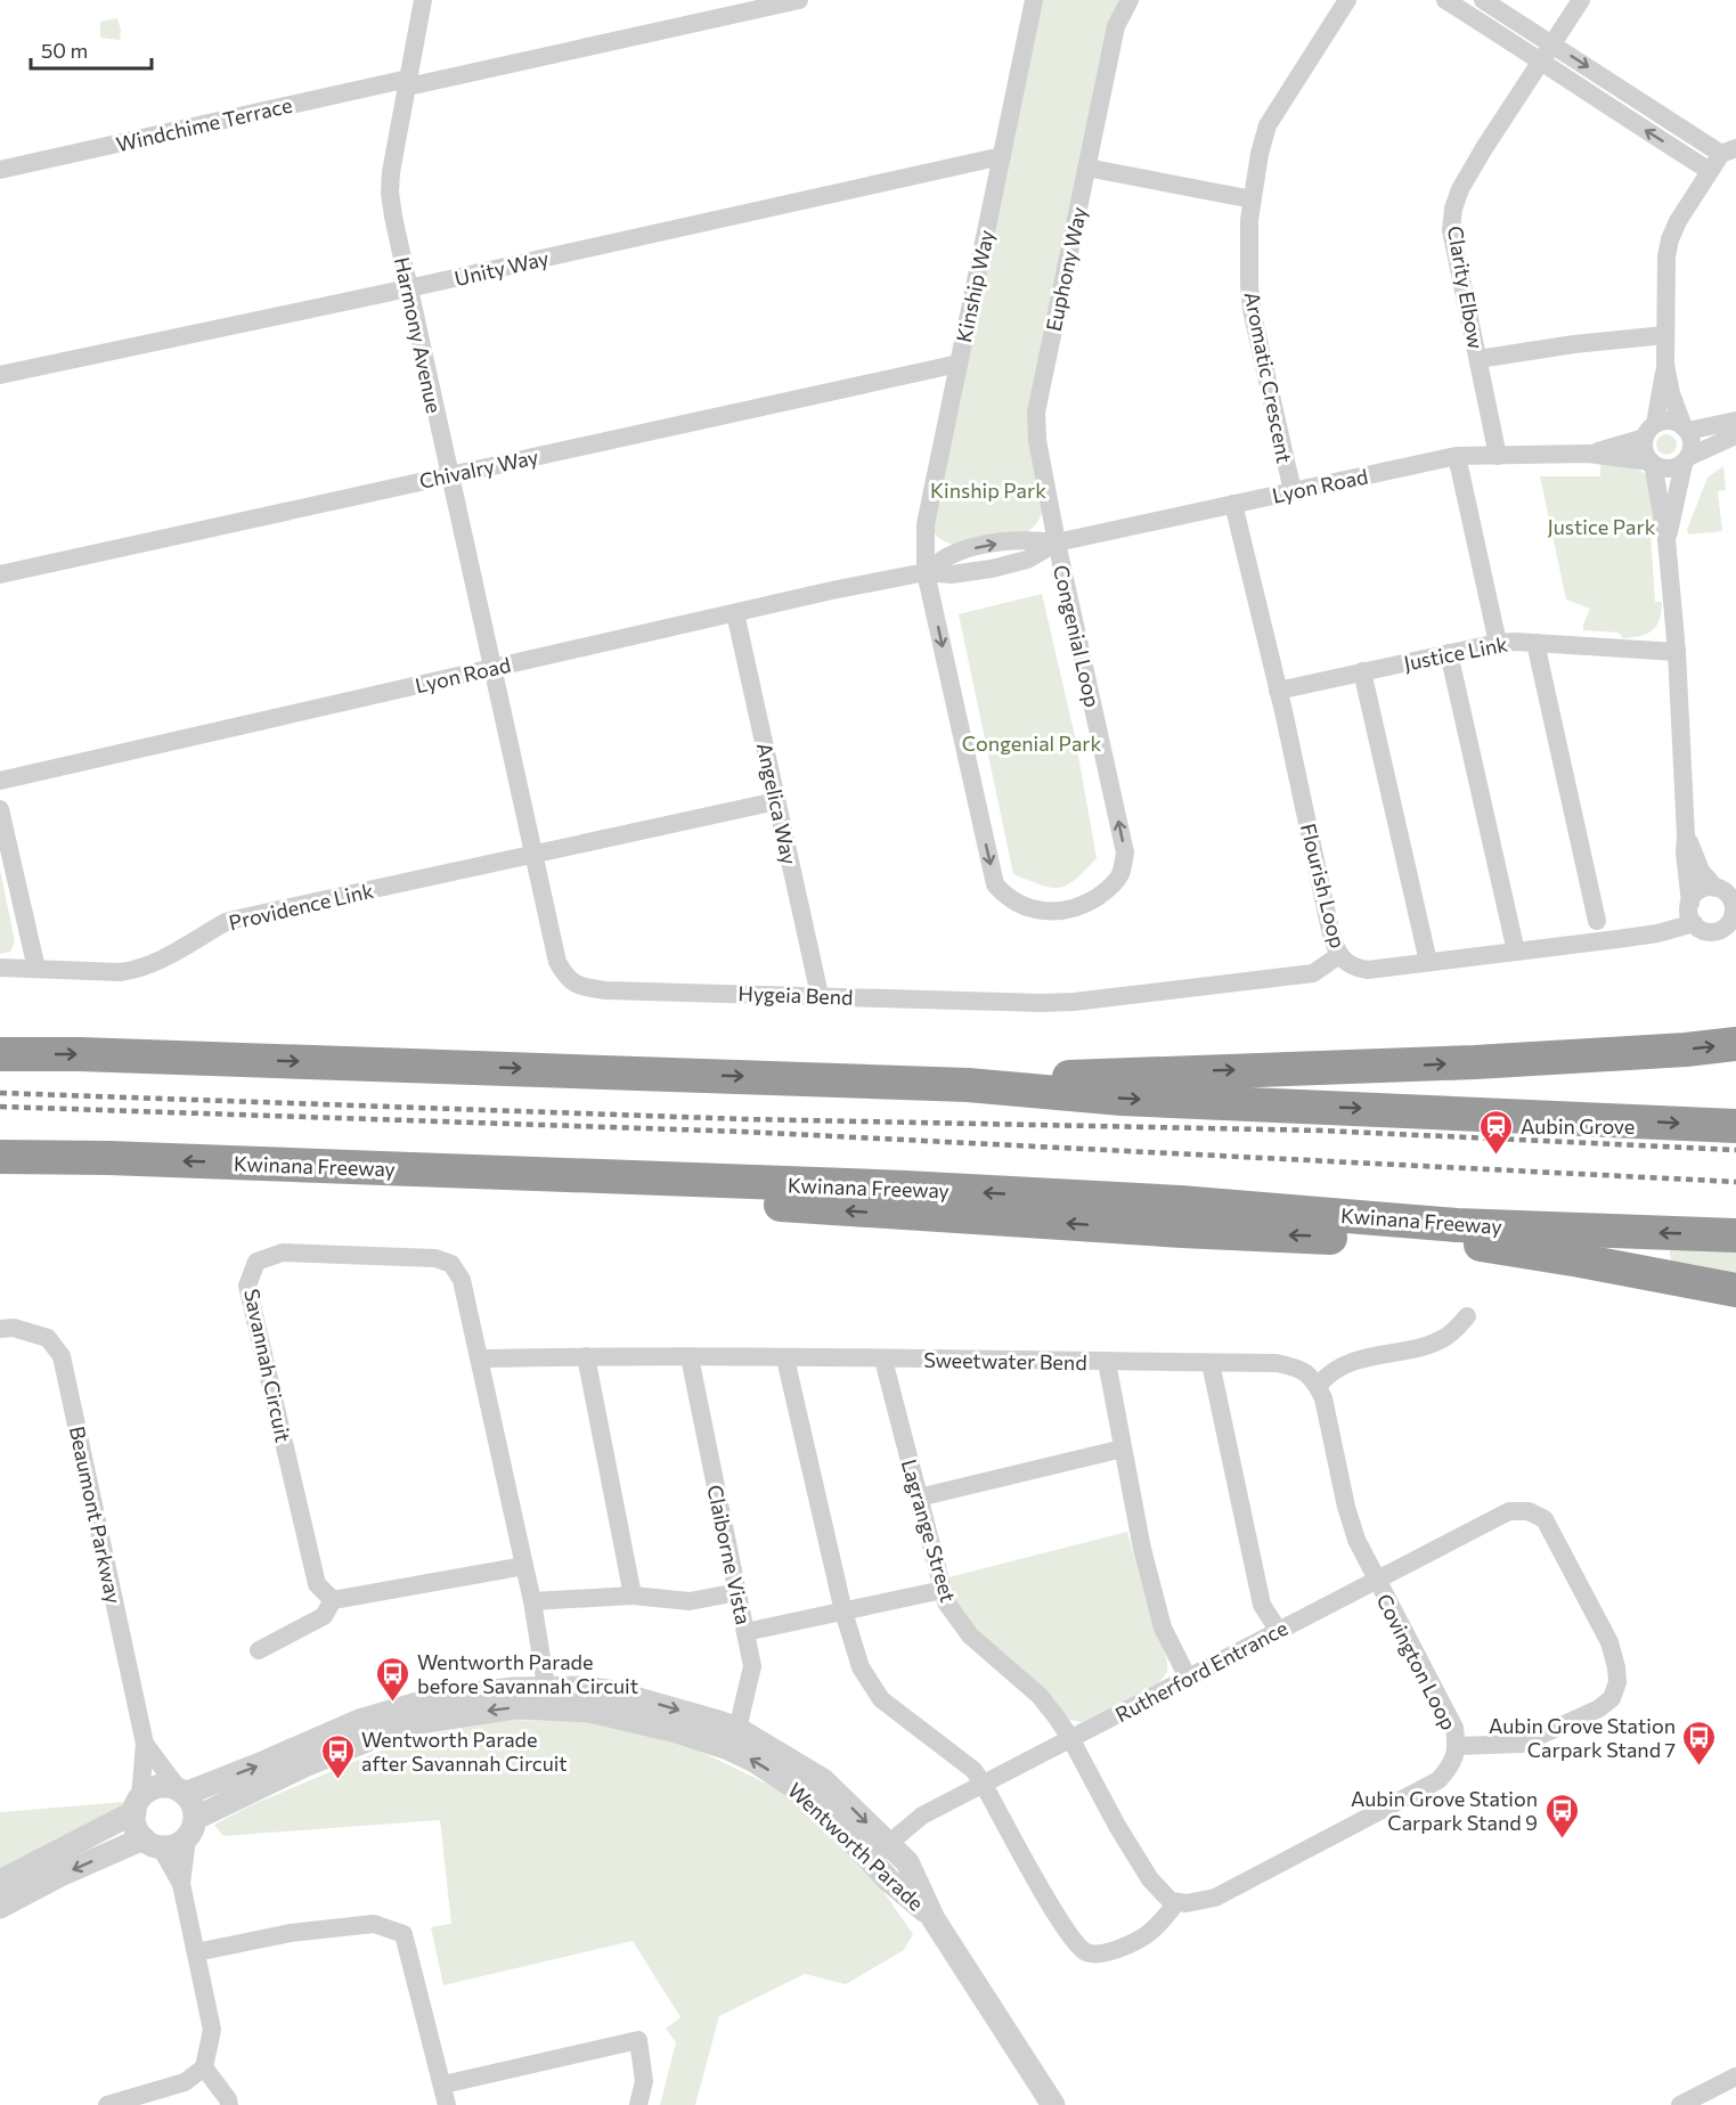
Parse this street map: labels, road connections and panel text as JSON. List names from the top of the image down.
{
  "streets": {
    "highway": ["Kwinana Freeway"],
    "street": [
      "Windchime Terrace",
      "Unity Way",
      "Euphony Way",
      "Kinship Way",
      "Clarity Elbow",
      "Harmony Avenue",
      "Aromatic Crescent",
      "Chivalry Way",
      "Lyon Road",
      "Congenial Loop",
      "Justice Link",
      "Angelica Way",
      "Flourish Loop",
      "Providence Link",
      "Hygeia Bend",
      "Sweetwater Bend",
      "Savannah Circuit",
      "Beaumont Parkway",
      "Lagrange Street",
      "Claiborne Vista",
      "Covington Loop",
      "Rutherford Entrance",
      "Wentworth Parade"
    ]
  },
  "crossings": [
    ["Windchime Terrace", "Harmony Avenue"],
    ["Unity Way", "Kinship Way"],
    ["Unity Way", "Harmony Avenue"],
    ["Euphony Way", "Lyon Road"],
    ["Euphony Way", "Congenial Loop"],
    ["Kinship Way", "Chivalry Way"],
    ["Kinship Way", "Lyon Road"],
    ["Kinship Way", "Congenial Loop"],
    ["Clarity Elbow", "Lyon Road"],
    ["Harmony Avenue", "Chivalry Way"],
    ["Harmony Avenue", "Lyon Road"],
    ["Harmony Avenue", "Hygeia Bend"],
    ["Aromatic Crescent", "Lyon Road"],
    ["Lyon Road", "Congenial Loop"],
    ["Lyon Road", "Angelica Way"],
    ["Lyon Road", "Flourish Loop"],
    ["Lyon Road", "Hygeia Bend"],
    ["Justice Link", "Flourish Loop"],
    ["Angelica Way", "Providence Link"],
    ["Angelica Way", "Hygeia Bend"],
    ["Flourish Loop", "Hygeia Bend"],
    ["Providence Link", "Hygeia Bend"],
    ["Sweetwater Bend", "Savannah Circuit"],
    ["Sweetwater Bend", "Lagrange Street"],
    ["Sweetwater Bend", "Claiborne Vista"],
    ["Savannah Circuit", "Wentworth Parade"],
    ["Beaumont Parkway", "Wentworth Parade"],
    ["Lagrange Street", "Rutherford Entrance"],
    ["Claiborne Vista", "Wentworth Parade"],
    ["Covington Loop", "Rutherford Entrance"],
    ["Rutherford Entrance", "Wentworth Parade"]
  ],
  "parks": ["Kinship Park", "Justice Park", "Congenial Park"],
  "places": {
    "station": ["Aubin Grove"],
    "bus stop": [
      "Wentworth Parade before Savannah Circuit",
      "Aubin Grove Station Carpark Stand 7",
      "Wentworth Parade after Savannah Circuit",
      "Aubin Grove Station Carpark Stand 9"
    ]
  },
  "scale_bar": "50 m"
}
